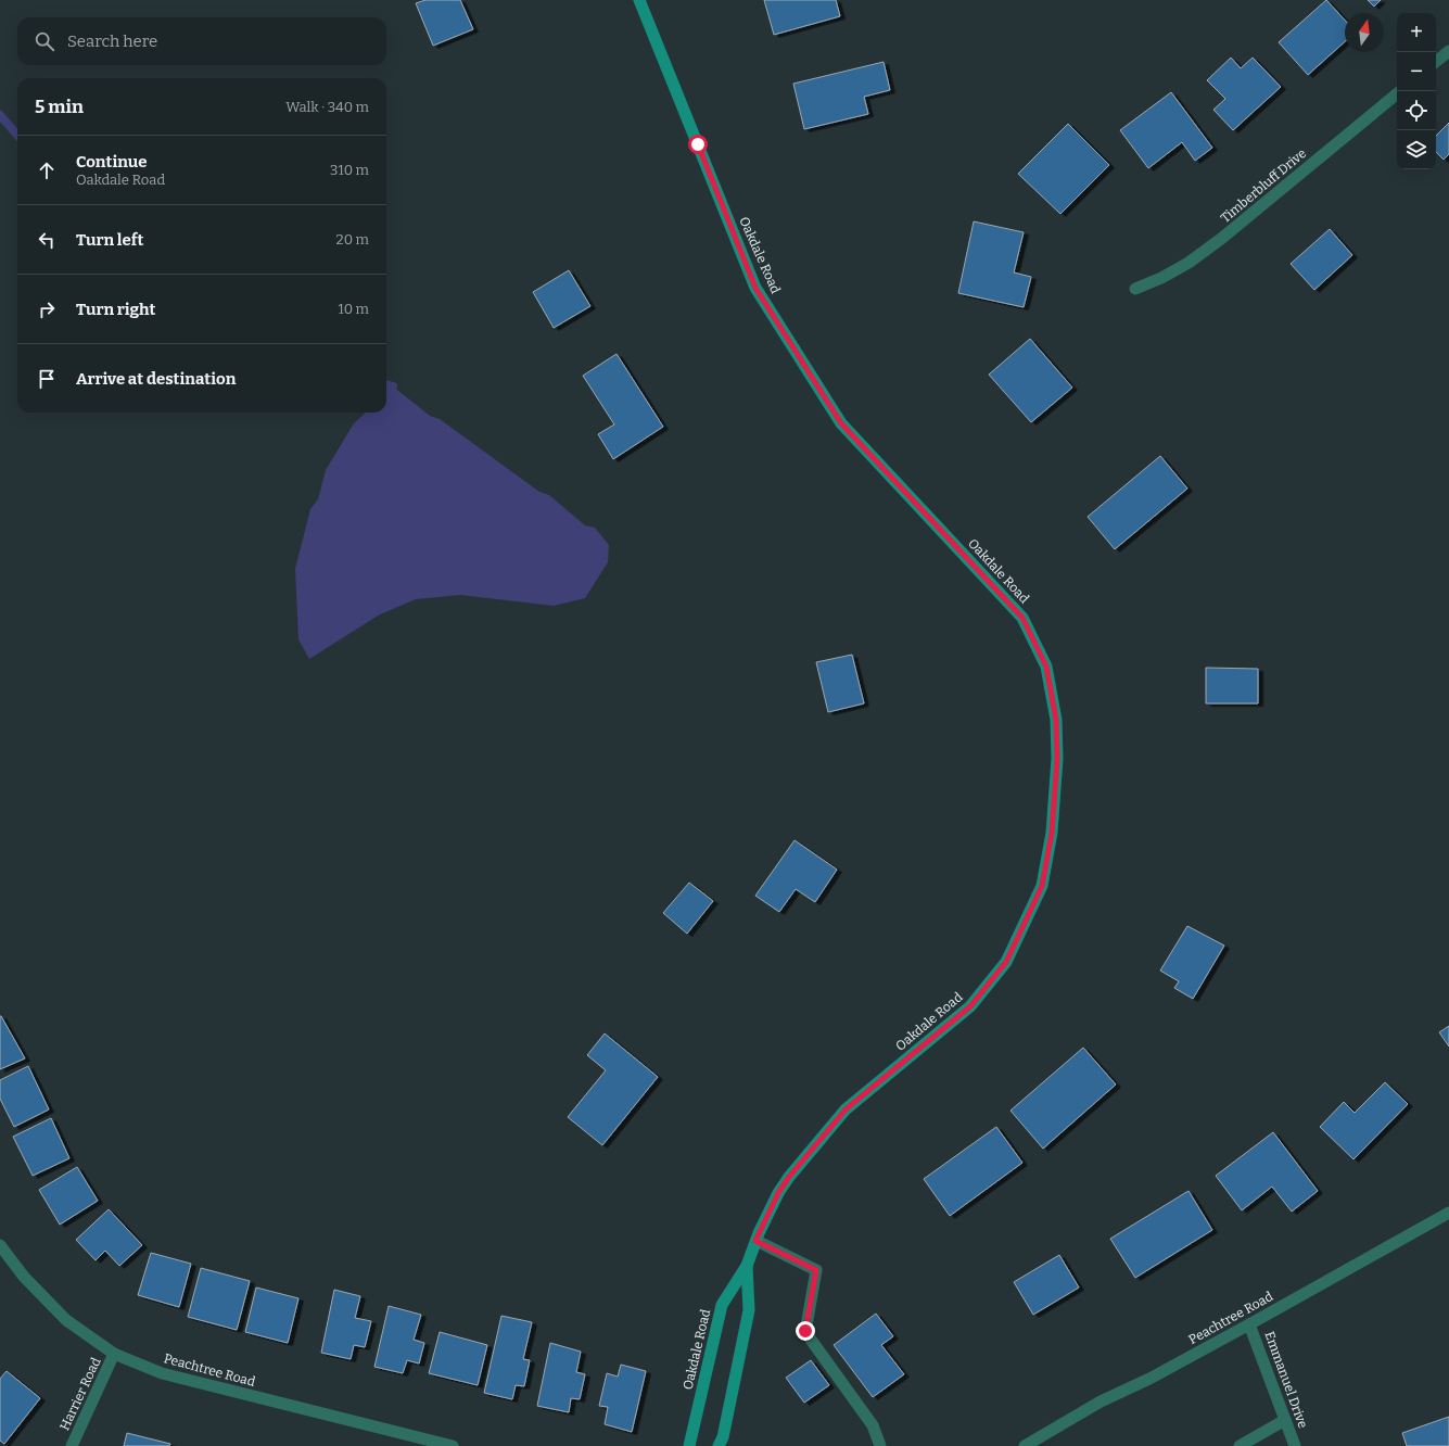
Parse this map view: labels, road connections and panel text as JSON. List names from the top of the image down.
{
  "streets": {
    "main road": ["Oakdale Road"],
    "street": [
      "Timberbluff Drive",
      "Peachtree Road",
      "Emmanuel Drive",
      "Harrier Road"
    ]
  },
  "crossings": [
    ["Peachtree Road", "Emmanuel Drive"],
    ["Peachtree Road", "Harrier Road"]
  ],
  "north": "top",
  "page": {
    "map_buttons": ["+", "−"],
    "search": "Search here",
    "heading": ["5 min", "Walk · 340 m"],
    "list": [
      ["Continue", "Oakdale Road", "310 m"],
      ["Turn left", "20 m"],
      ["Turn right", "10 m"],
      "Arrive at destination"
    ]
  }
}
